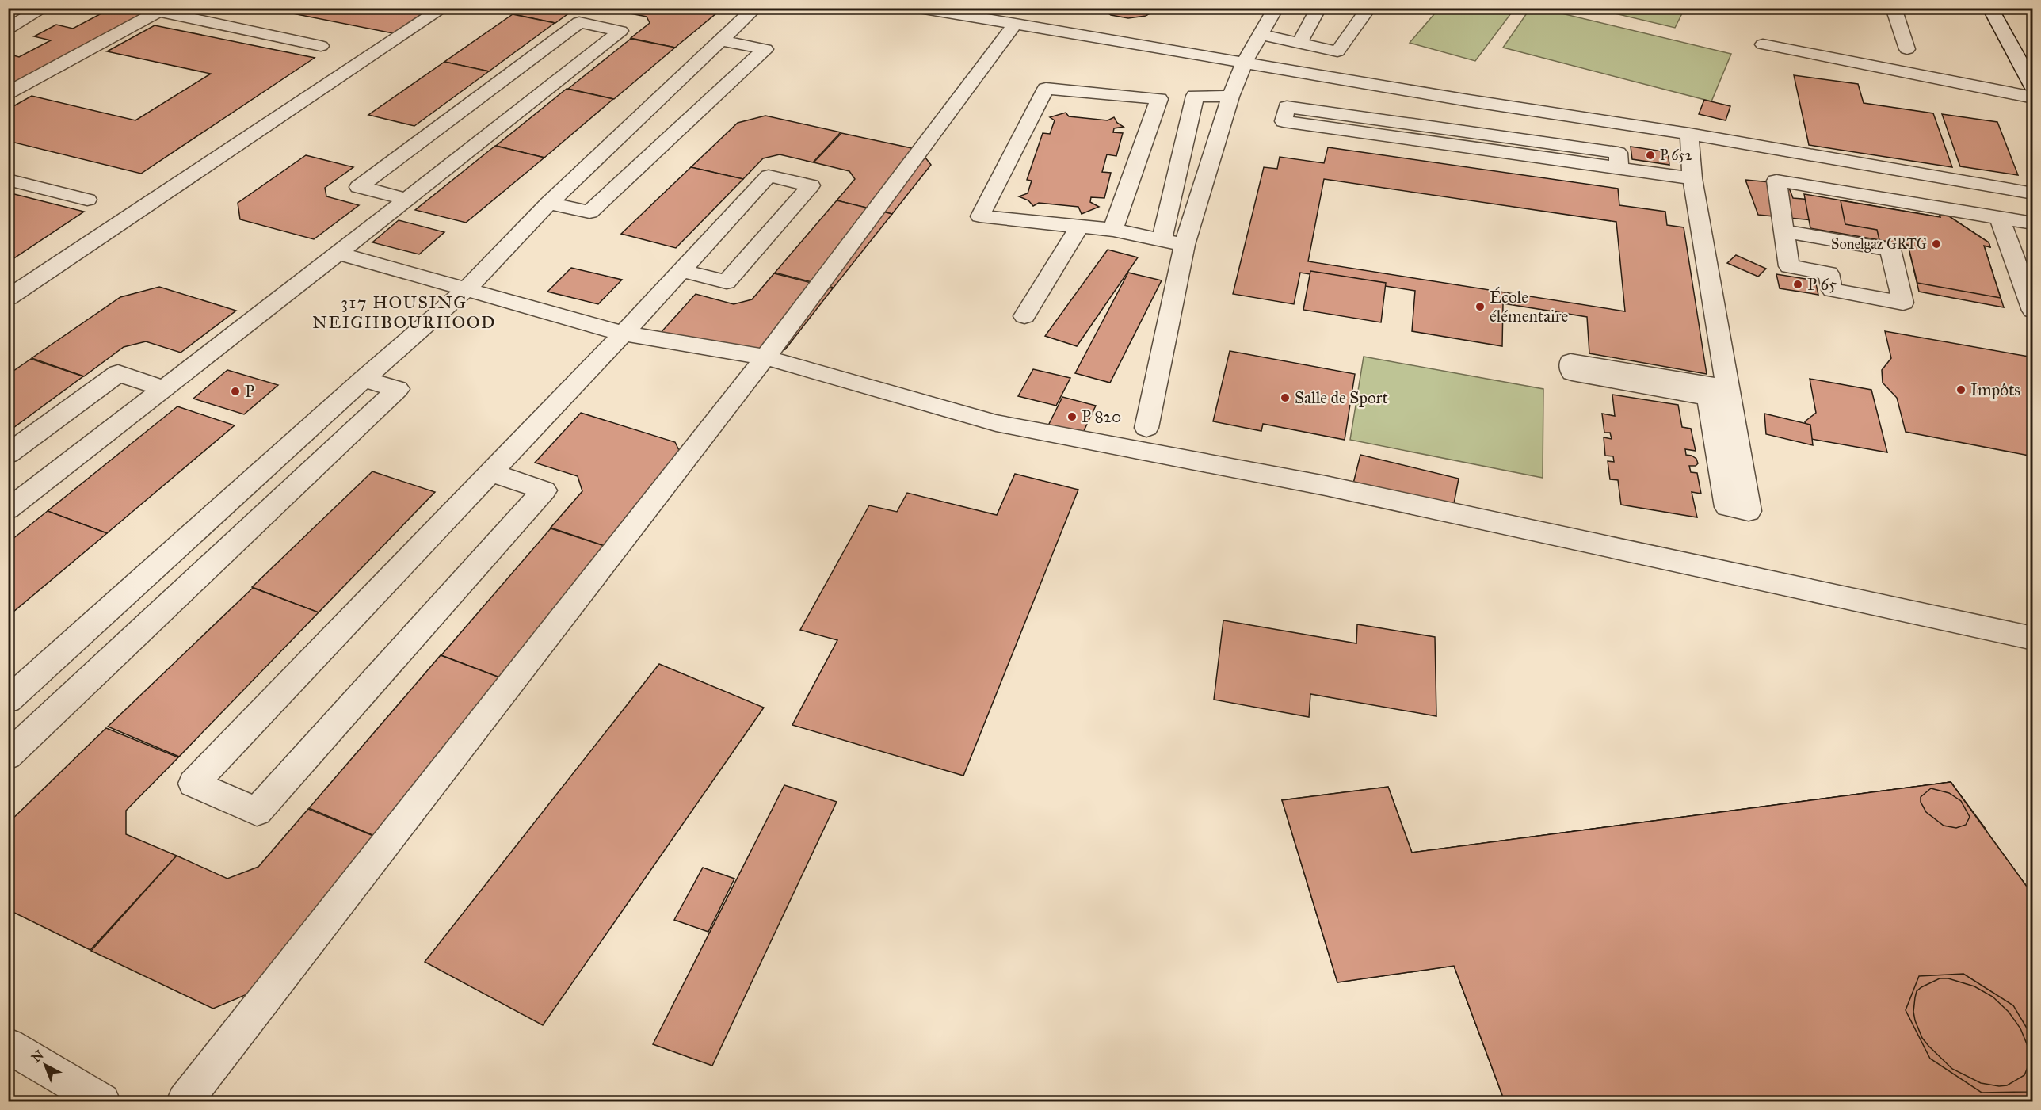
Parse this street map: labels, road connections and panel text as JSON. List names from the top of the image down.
{
  "districts": ["317 HOUSING NEIGHBOURHOOD"],
  "places": [
    "P 652",
    "Sonelgaz GRTG",
    "P 65",
    "École élémentaire",
    "Impôts",
    "P",
    "Salle de Sport",
    "P 820"
  ],
  "north": "top left"
}
